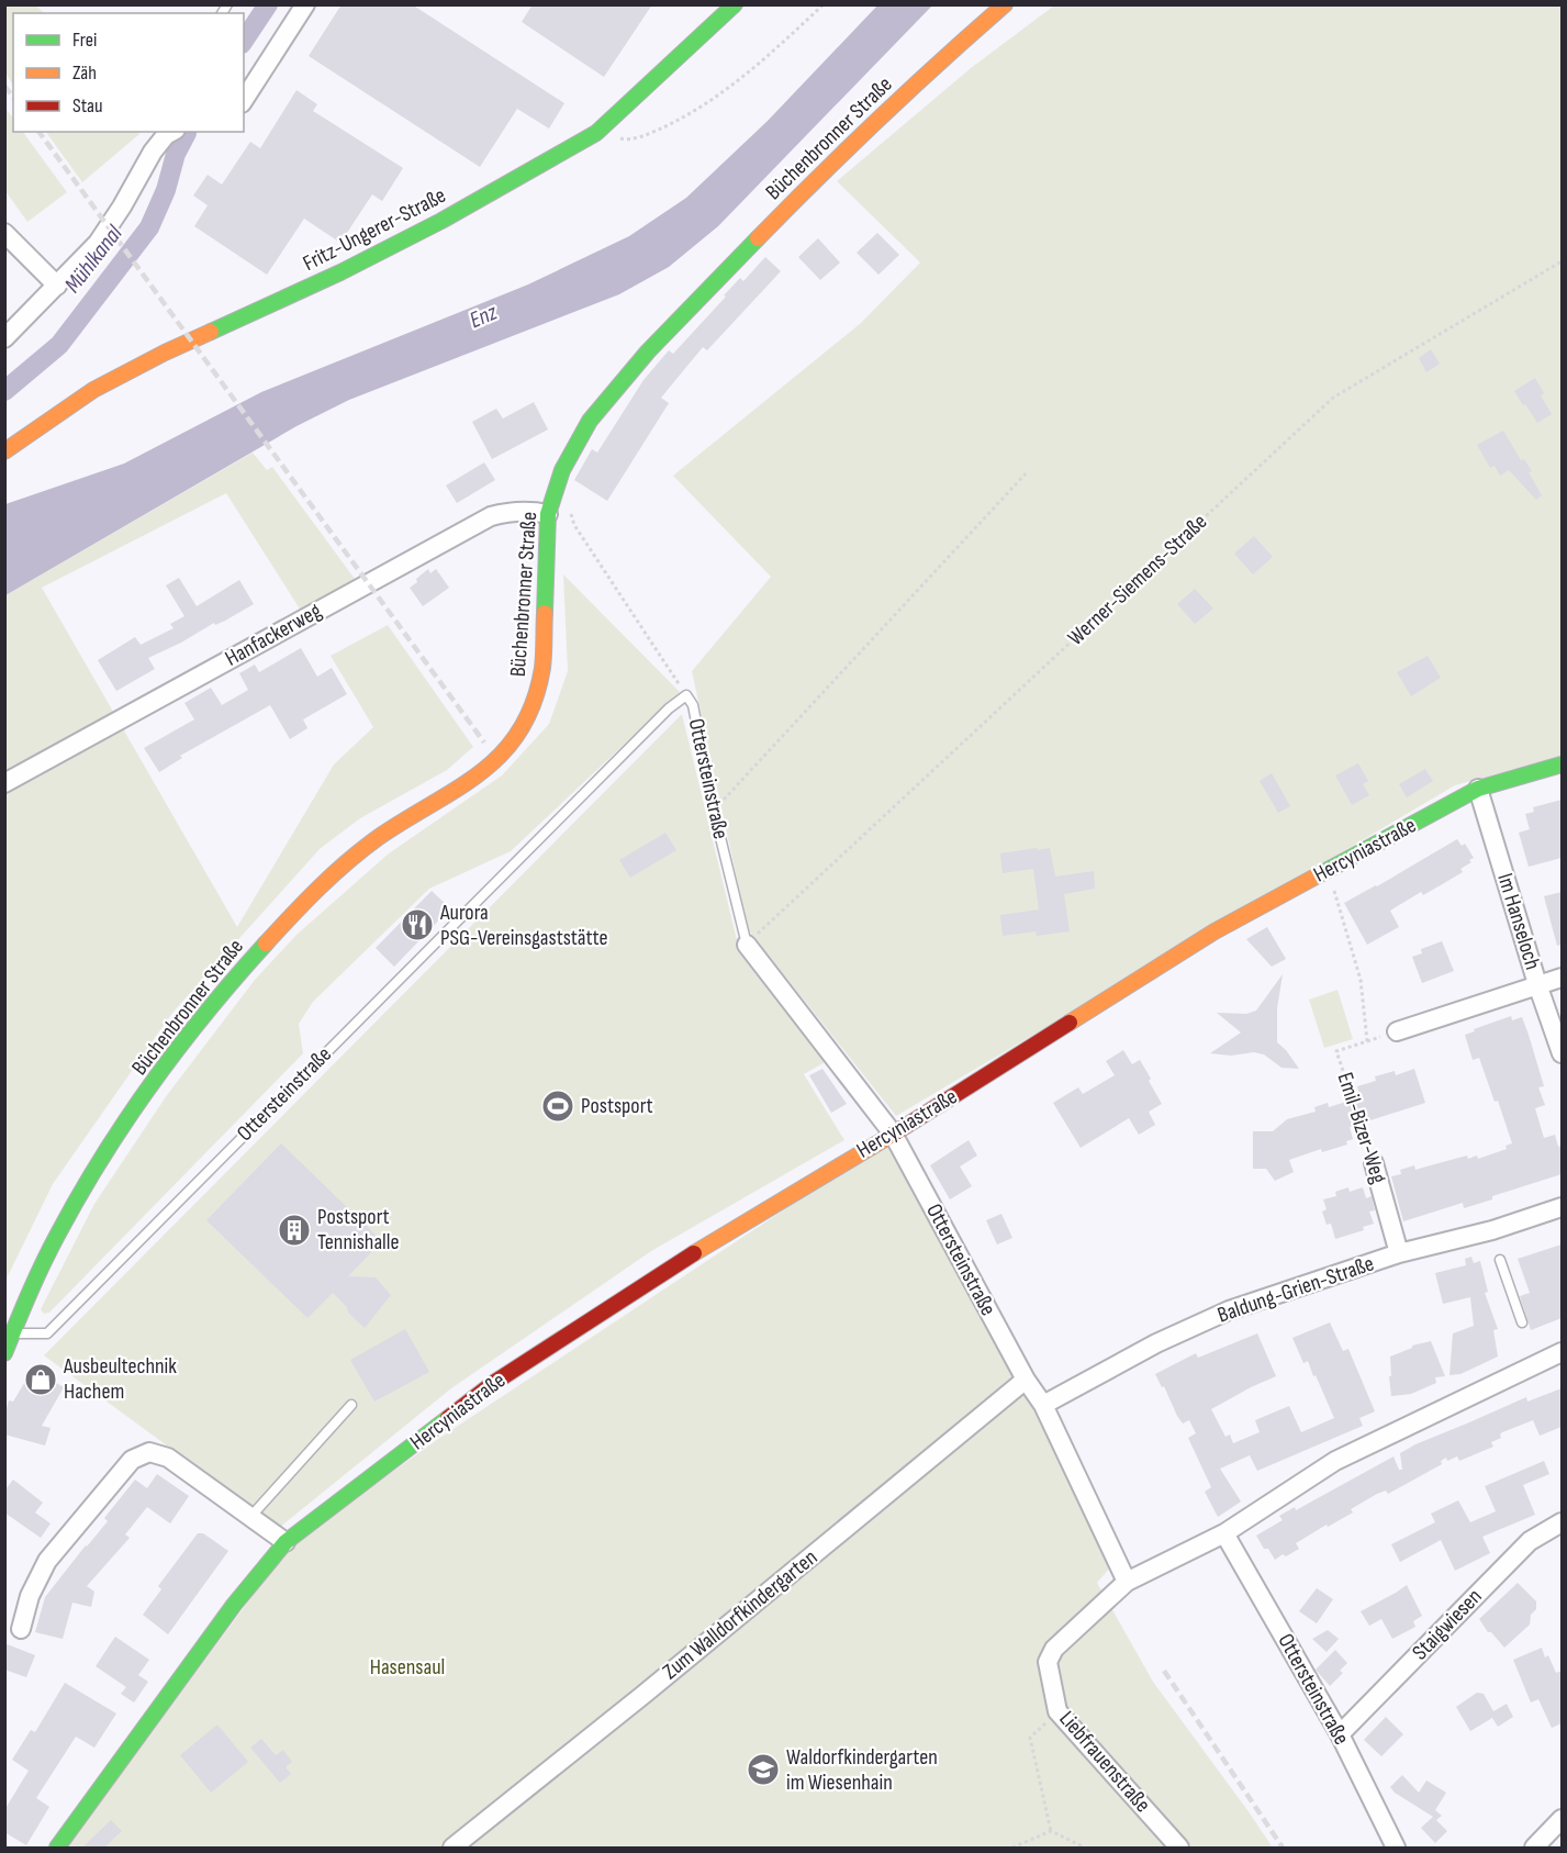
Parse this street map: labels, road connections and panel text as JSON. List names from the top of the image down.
{
  "streets": {
    "street": [
      "Büchenbronner Straße",
      "Fritz-Ungerer-Straße",
      "Hanfackerweg",
      "Ottersteinstraße",
      "Hercyniastraße",
      "Im Hanseloch",
      "Emil-Bizer-Weg",
      "Baldung-Grien-Straße",
      "Zum Walldorfkindergarten",
      "Staigwiesen",
      "Liebfrauenstraße"
    ],
    "path": ["Werner-Siemens-Straße"]
  },
  "crossings": [
    ["Büchenbronner Straße", "Hanfackerweg"],
    ["Büchenbronner Straße", "Ottersteinstraße"],
    ["Werner-Siemens-Straße", "Ottersteinstraße"],
    ["Ottersteinstraße", "Hercyniastraße"],
    ["Ottersteinstraße", "Baldung-Grien-Straße"],
    ["Ottersteinstraße", "Zum Walldorfkindergarten"],
    ["Ottersteinstraße", "Staigwiesen"],
    ["Ottersteinstraße", "Liebfrauenstraße"],
    ["Hercyniastraße", "Im Hanseloch"],
    ["Hercyniastraße", "Emil-Bizer-Weg"],
    ["Emil-Bizer-Weg", "Baldung-Grien-Straße"]
  ],
  "water": ["Mühlkanal", "Enz"],
  "parks": ["Hasensaul"],
  "places": {
    "restaurant": ["Aurora PSG-Vereinsgaststätte"],
    "sports": ["Postsport"],
    "building": ["Postsport Tennishalle"],
    "shop": ["Ausbeultechnik Hachem"],
    "school or university": ["Waldorfkindergarten im Wiesenhain"]
  },
  "legend": ["Frei", "Zäh", "Stau"]
}
